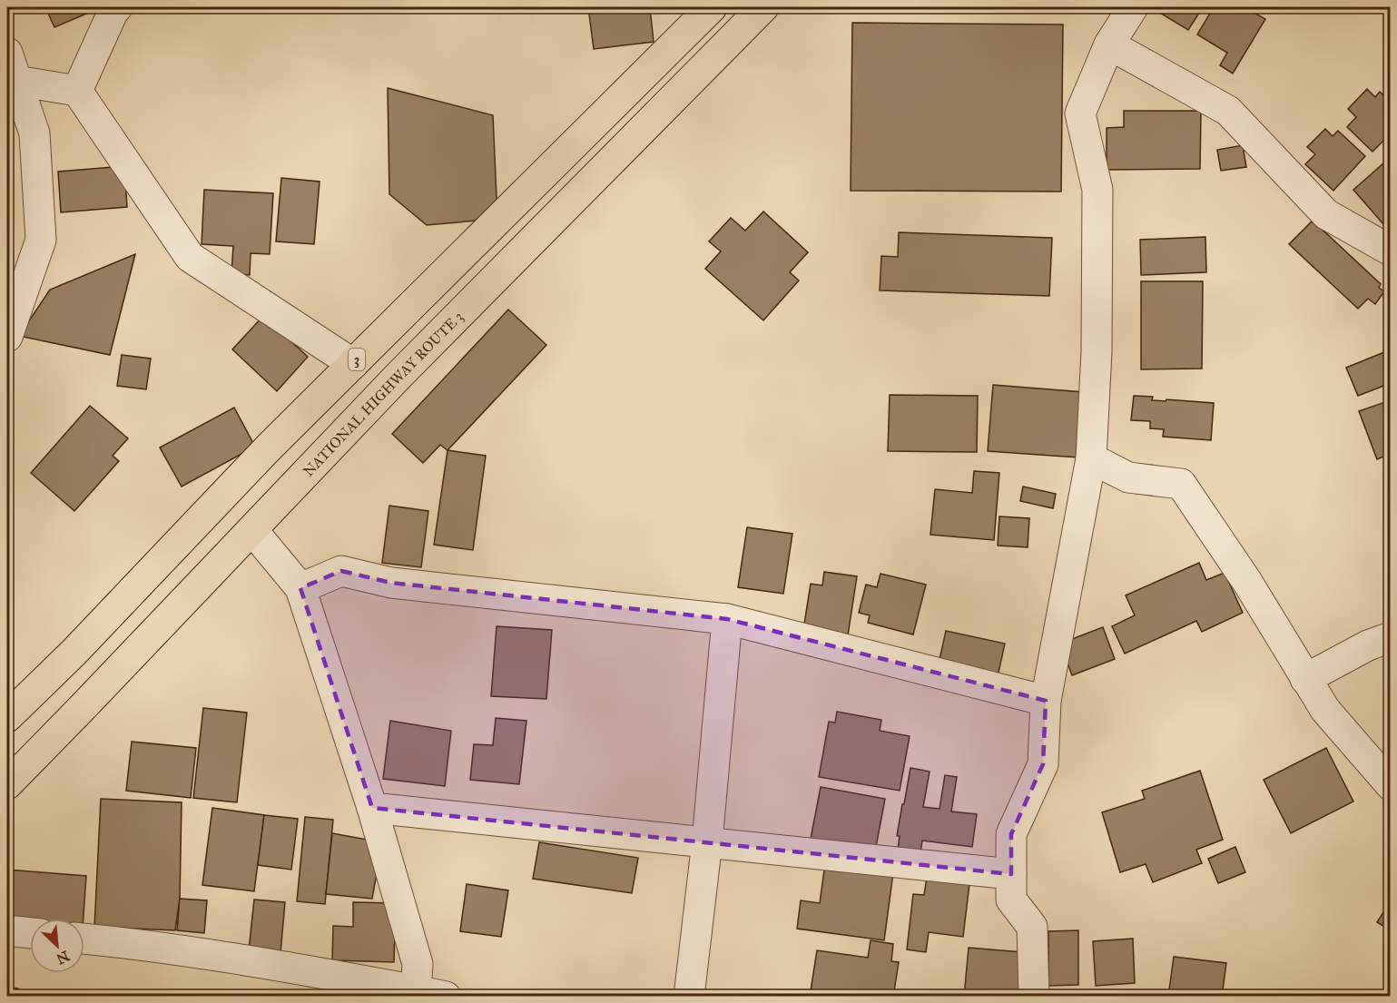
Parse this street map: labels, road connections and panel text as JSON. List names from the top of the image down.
{
  "streets": {
    "highway": ["3", "NATIONAL HIGHWAY ROUTE 3"]
  },
  "north": "bottom right"
}
